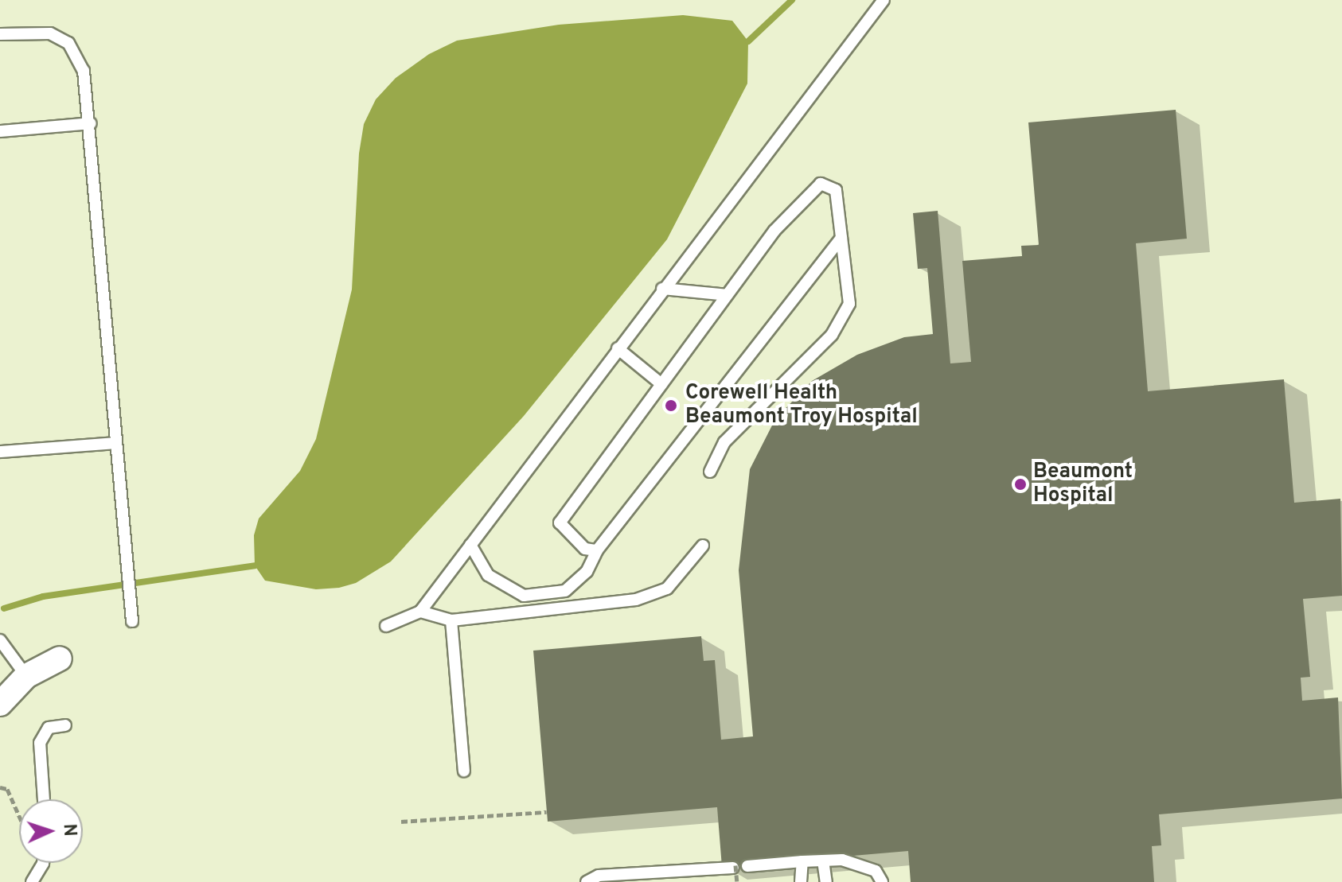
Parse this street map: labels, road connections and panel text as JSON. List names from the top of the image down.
{
  "places": ["Corewell Health Beaumont Troy Hospital", "Beaumont Hospital"],
  "north": "right"
}
